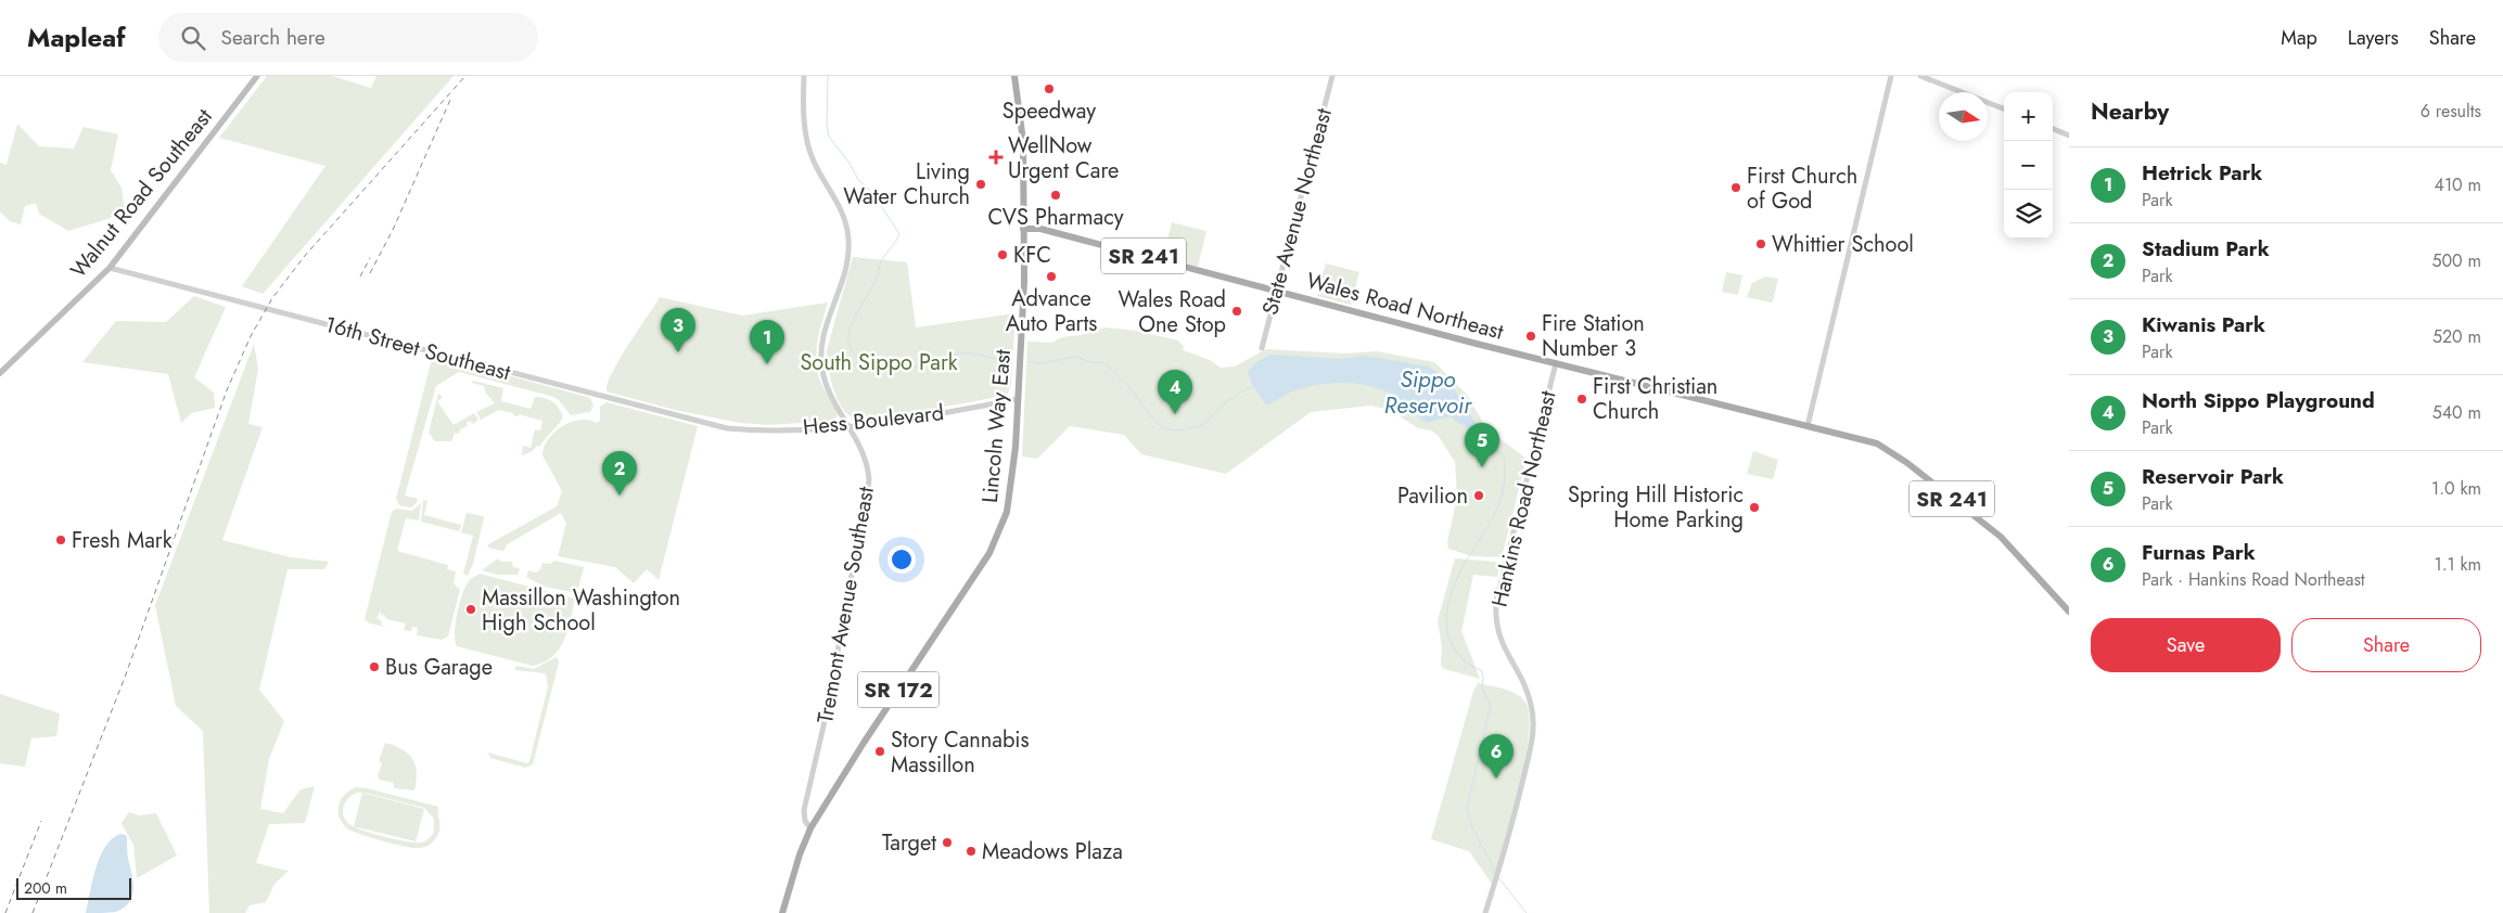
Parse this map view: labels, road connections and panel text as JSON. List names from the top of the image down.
{
  "streets": {
    "main road": [
      "Walnut Road Southeast",
      "SR 241",
      "Wales Road Northeast",
      "Lincoln Way East",
      "SR 172"
    ],
    "street": [
      "State Avenue Northeast",
      "16th Street Southeast",
      "Hess Boulevard",
      "Hankins Road Northeast",
      "Tremont Avenue Southeast"
    ]
  },
  "crossings": [
    ["Walnut Road Southeast", "16th Street Southeast"],
    ["State Avenue Northeast", "Wales Road Northeast"],
    ["Wales Road Northeast", "Lincoln Way East"],
    ["Wales Road Northeast", "Hankins Road Northeast"],
    ["16th Street Southeast", "Hess Boulevard"],
    ["Hess Boulevard", "Lincoln Way East"],
    ["Hess Boulevard", "Tremont Avenue Southeast"],
    ["Lincoln Way East", "Tremont Avenue Southeast"]
  ],
  "water": ["Sippo Reservoir"],
  "parks": ["South Sippo Park"],
  "places": {
    "other": [
      "Speedway",
      "Living Water Church",
      "First Church of God",
      "CVS Pharmacy",
      "Whittier School",
      "KFC",
      "Advance Auto Parts",
      "Wales Road One Stop",
      "Fire Station Number 3",
      "First Christian Church",
      "Pavilion",
      "Spring Hill Historic Home Parking",
      "Fresh Mark",
      "Massillon Washington High School",
      "Bus Garage",
      "Story Cannabis Massillon",
      "Target",
      "Meadows Plaza"
    ],
    "health": ["WellNow Urgent Care"]
  },
  "scale_bar": "200 m",
  "north": "right",
  "page": {
    "header": "Mapleaf",
    "search": "Search here",
    "nav": ["Map", "Layers", "Share"],
    "heading": ["Nearby", "6 results"],
    "map_buttons": ["+", "−"],
    "list": [
      {
        "mark": "1",
        "name": "Hetrick Park",
        "note": "Park",
        "value": "410 m"
      },
      {
        "mark": "2",
        "name": "Stadium Park",
        "note": "Park",
        "value": "500 m"
      },
      {
        "mark": "3",
        "name": "Kiwanis Park",
        "note": "Park",
        "value": "520 m"
      },
      {
        "mark": "4",
        "name": "North Sippo Playground",
        "note": "Park",
        "value": "540 m"
      },
      {
        "mark": "5",
        "name": "Reservoir Park",
        "note": "Park",
        "value": "1.0 km"
      },
      {
        "mark": "6",
        "name": "Furnas Park",
        "note": "Park · Hankins Road Northeast",
        "value": "1.1 km"
      }
    ],
    "pins": [
      "3",
      "1",
      "4",
      "5",
      "2",
      "6"
    ],
    "buttons": ["Save", "Share"],
    "scale": "200 m"
  }
}
